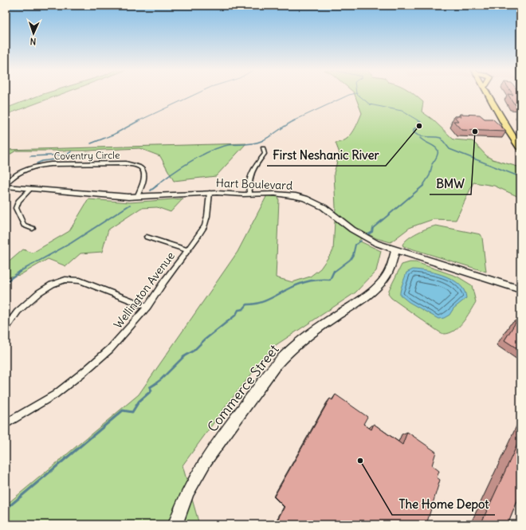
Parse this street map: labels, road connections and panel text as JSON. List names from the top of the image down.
{
  "streets": {
    "street": [
      "Coventry Circle",
      "Hart Boulevard",
      "Wellington Avenue",
      "Commerce Street"
    ]
  },
  "crossings": [
    ["Coventry Circle", "Hart Boulevard"],
    ["Hart Boulevard", "Wellington Avenue"],
    ["Hart Boulevard", "Commerce Street"]
  ],
  "places": ["First Neshanic River", "BMW", "The Home Depot"],
  "north": "bottom"
}
